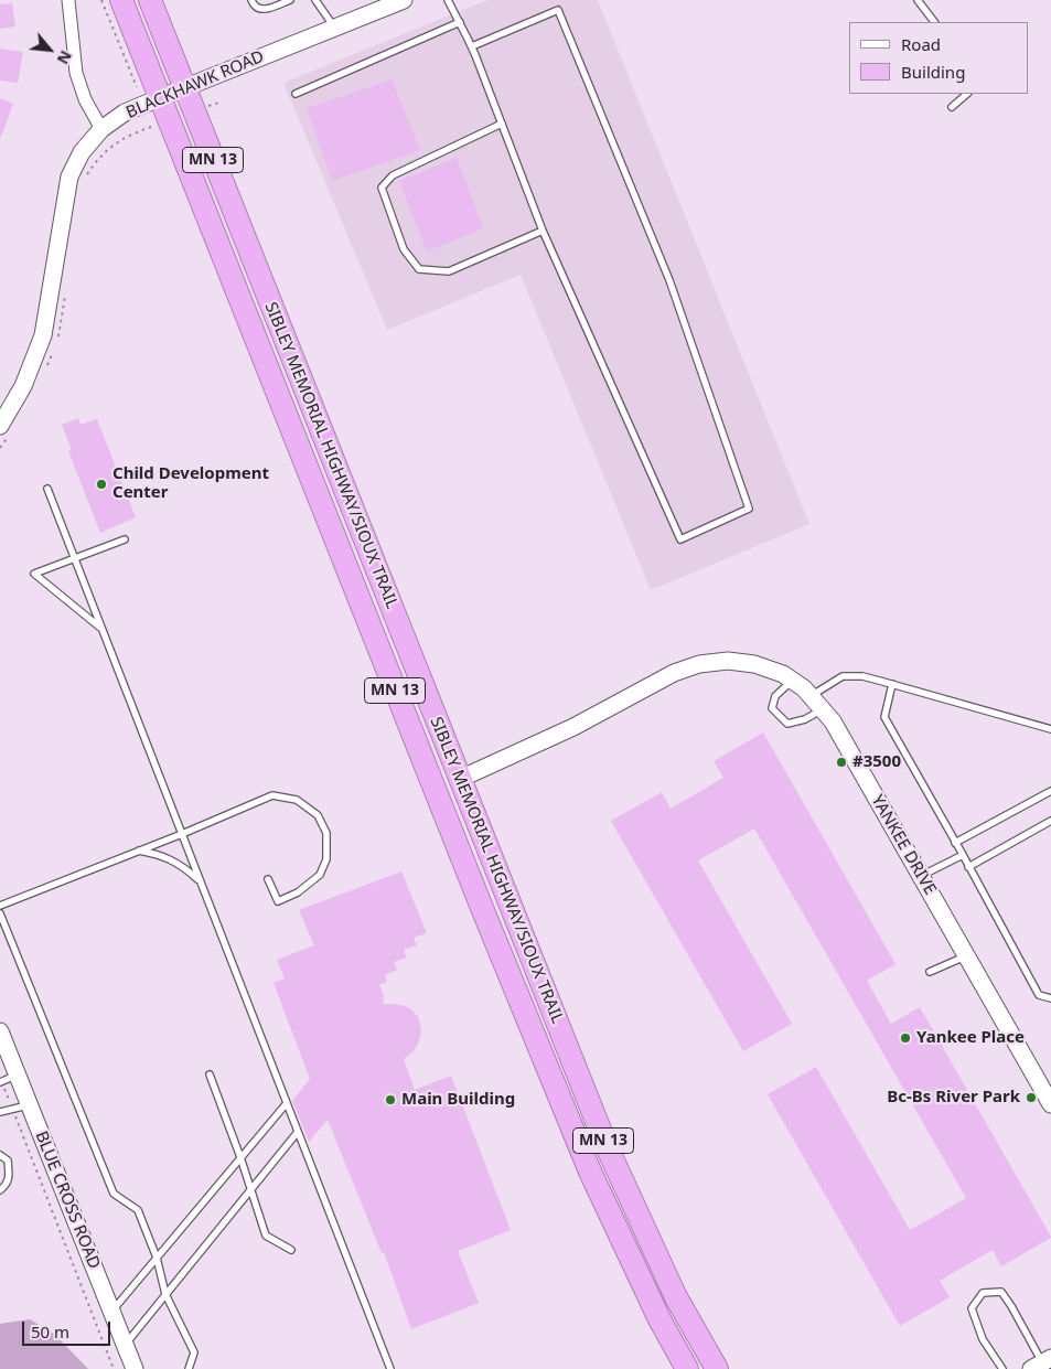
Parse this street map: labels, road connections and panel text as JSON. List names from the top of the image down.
{
  "streets": {
    "highway": ["MN 13", "SIBLEY MEMORIAL HIGHWAY/SIOUX TRAIL"],
    "street": ["BLACKHAWK ROAD", "YANKEE DRIVE", "BLUE CROSS ROAD"]
  },
  "crossings": [
    ["BLACKHAWK ROAD", "MN 13"],
    ["BLACKHAWK ROAD", "SIBLEY MEMORIAL HIGHWAY/SIOUX TRAIL"],
    ["MN 13", "SIBLEY MEMORIAL HIGHWAY/SIOUX TRAIL"],
    ["SIBLEY MEMORIAL HIGHWAY/SIOUX TRAIL", "YANKEE DRIVE"]
  ],
  "places": [
    "Child Development Center",
    "#3500",
    "Yankee Place",
    "Bc-Bs River Park",
    "Main Building"
  ],
  "legend": ["Road", "Building"],
  "scale_bar": "50 m",
  "north": "bottom right"
}
